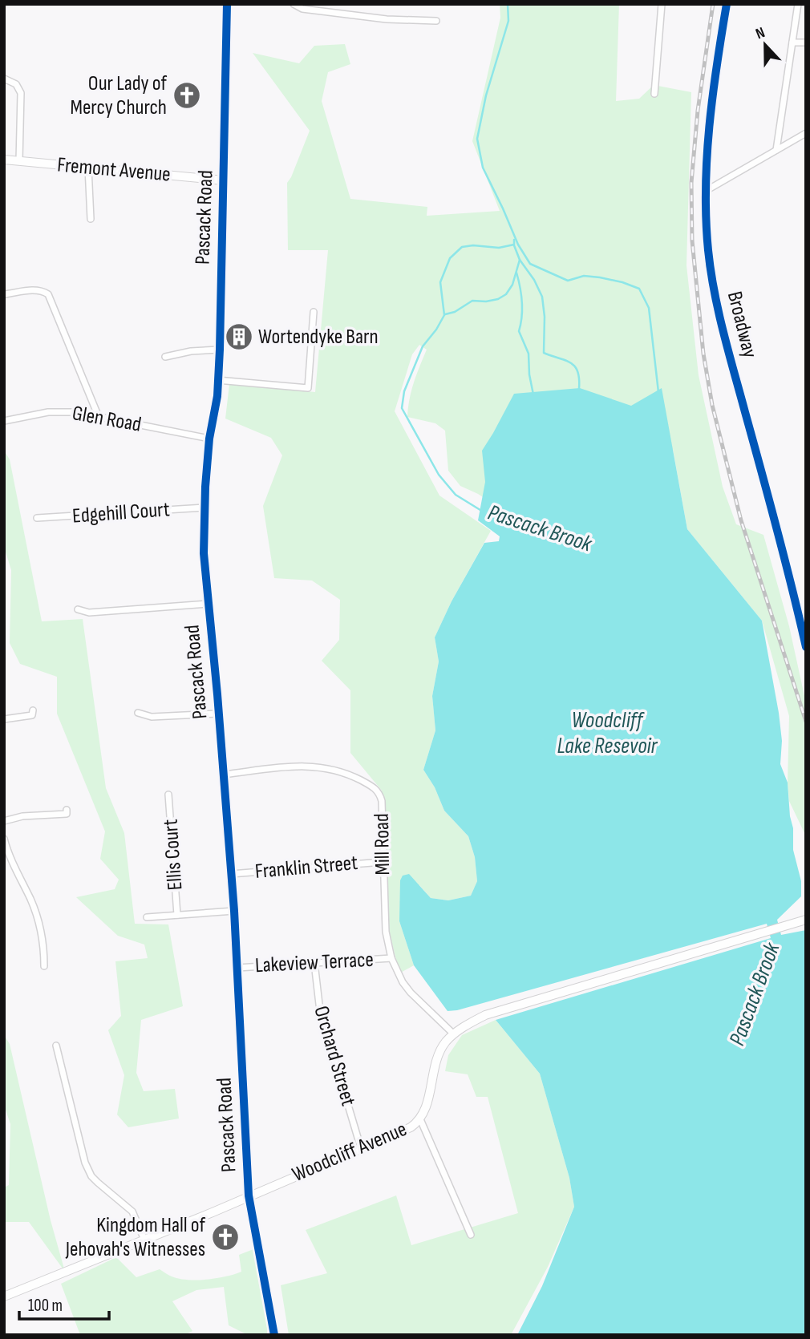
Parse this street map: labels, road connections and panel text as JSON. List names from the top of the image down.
{
  "streets": {
    "street": [
      "Fremont Avenue",
      "Pascack Road",
      "Broadway",
      "Glen Road",
      "Edgehill Court",
      "Mill Road",
      "Ellis Court",
      "Franklin Street",
      "Lakeview Terrace",
      "Orchard Street",
      "Woodcliff Avenue"
    ]
  },
  "crossings": [
    ["Fremont Avenue", "Pascack Road"],
    ["Pascack Road", "Glen Road"],
    ["Pascack Road", "Edgehill Court"],
    ["Pascack Road", "Mill Road"],
    ["Pascack Road", "Franklin Street"],
    ["Pascack Road", "Lakeview Terrace"],
    ["Pascack Road", "Woodcliff Avenue"],
    ["Mill Road", "Franklin Street"],
    ["Mill Road", "Lakeview Terrace"],
    ["Mill Road", "Woodcliff Avenue"],
    ["Lakeview Terrace", "Orchard Street"],
    ["Orchard Street", "Woodcliff Avenue"]
  ],
  "water": ["Pascack Brook", "Woodcliff Lake Resevoir"],
  "places": {
    "church": ["Our Lady of Mercy Church", "Kingdom Hall of Jehovah's Witnesses"],
    "building": ["Wortendyke Barn"]
  },
  "scale_bar": "100 m",
  "north": "top"
}
